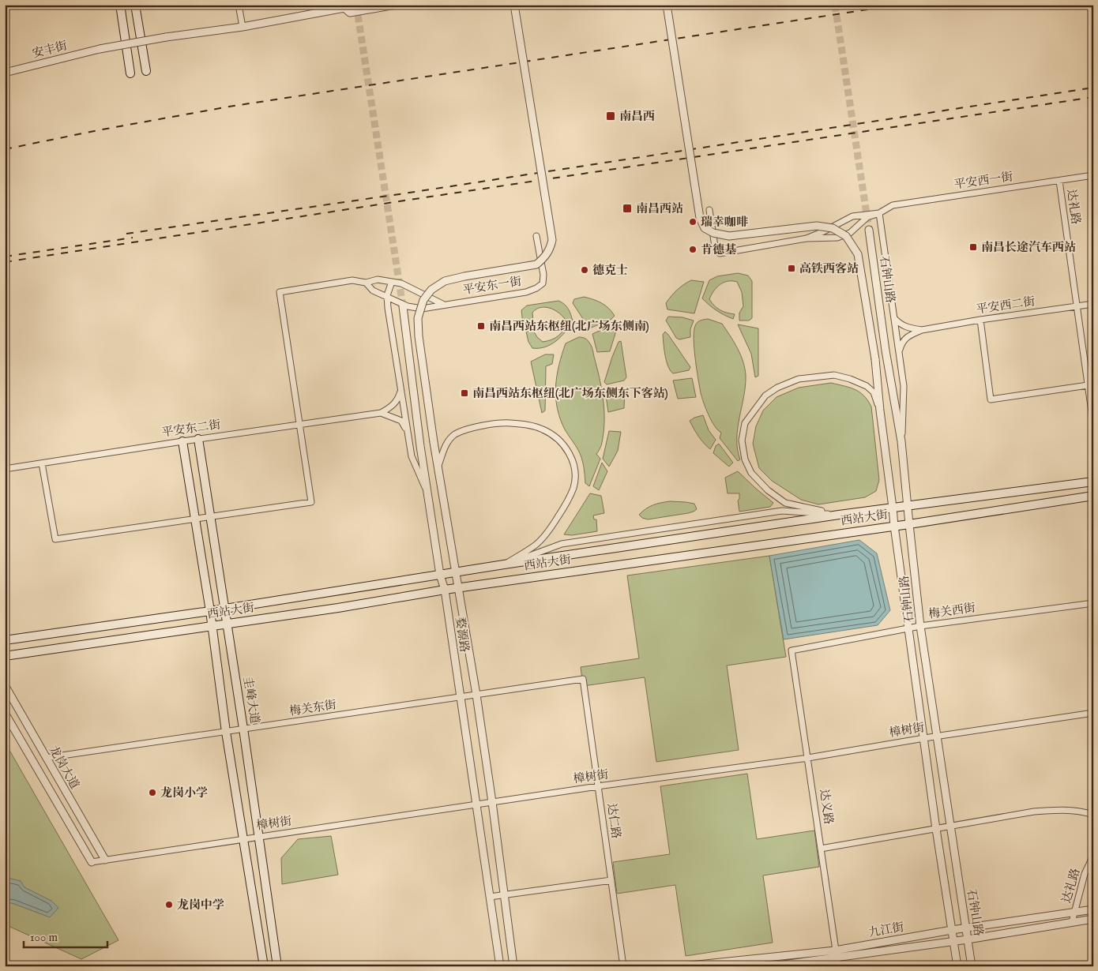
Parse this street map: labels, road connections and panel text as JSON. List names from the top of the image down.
{
  "streets": {
    "main road": ["西站大街", "圭峰大道"],
    "street": [
      "安丰街",
      "平安西一街",
      "达礼路",
      "石钟山路",
      "平安东一街",
      "平安西二街",
      "平安东二街",
      "梅关西街",
      "婺源路",
      "梅关东街",
      "樟树街",
      "龙岗大道",
      "达义路",
      "达仁路",
      "九江街"
    ]
  },
  "crossings": [
    ["平安西一街", "达礼路"],
    ["达礼路", "平安西二街"],
    ["达礼路", "九江街"],
    ["石钟山路", "西站大街"],
    ["石钟山路", "梅关西街"],
    ["石钟山路", "樟树街"],
    ["石钟山路", "九江街"],
    ["平安东二街", "圭峰大道"],
    ["西站大街", "婺源路"],
    ["西站大街", "圭峰大道"],
    ["梅关西街", "达义路"],
    ["婺源路", "梅关东街"],
    ["婺源路", "樟树街"],
    ["圭峰大道", "梅关东街"],
    ["圭峰大道", "樟树街"],
    ["梅关东街", "龙岗大道"],
    ["梅关东街", "达仁路"],
    ["樟树街", "龙岗大道"],
    ["樟树街", "达义路"],
    ["樟树街", "达仁路"],
    ["达义路", "九江街"]
  ],
  "places": {
    "transit": [
      "南昌西",
      "南昌西站",
      "南昌长途汽车西站",
      "高铁西客站",
      "南昌西站东枢纽(北广场东侧南)",
      "南昌西站东枢纽(北广场东侧东下客站)"
    ],
    "other": [
      "瑞幸咖啡",
      "肯德基",
      "德克士",
      "龙岗小学",
      "龙岗中学"
    ]
  },
  "scale_bar": "100 m"
}
